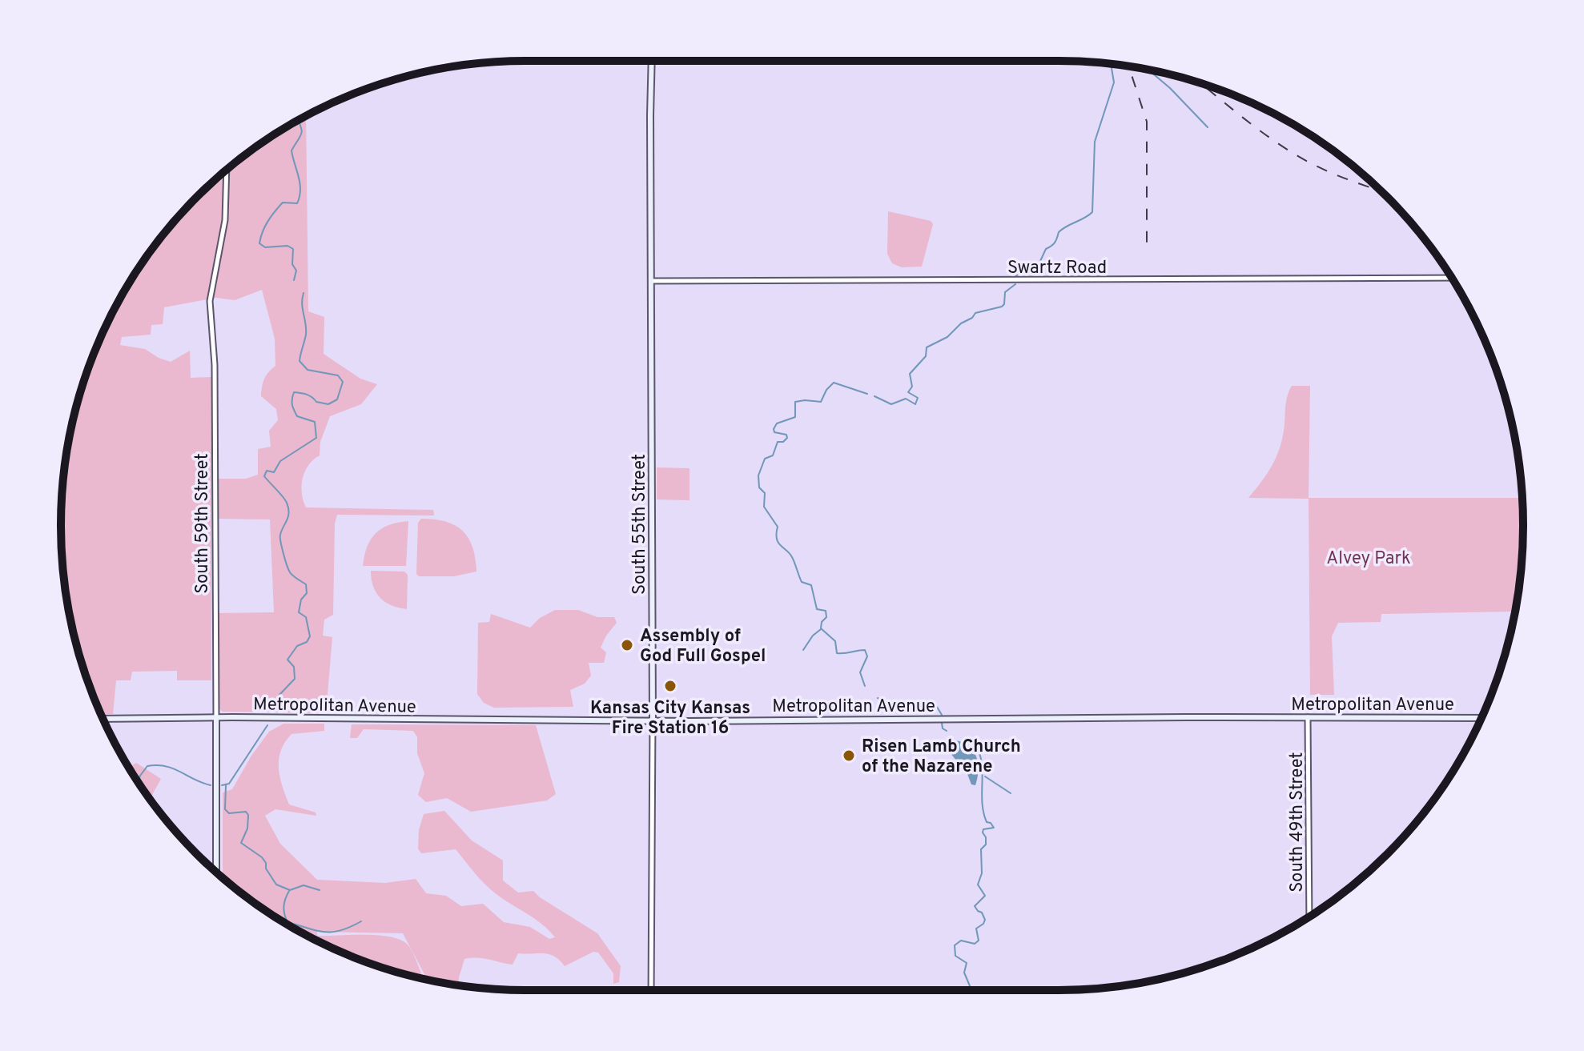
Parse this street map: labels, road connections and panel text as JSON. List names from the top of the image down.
{
  "streets": {
    "main road": ["South 59th Street", "South 55th Street", "Metropolitan Avenue"],
    "street": ["Swartz Road", "South 49th Street"]
  },
  "crossings": [
    ["Swartz Road", "South 55th Street"],
    ["South 59th Street", "Metropolitan Avenue"],
    ["South 55th Street", "Metropolitan Avenue"],
    ["Metropolitan Avenue", "South 49th Street"]
  ],
  "parks": ["Alvey Park"],
  "places": ["Assembly of God Full Gospel", "Kansas City Kansas Fire Station 16", "Risen Lamb Church of the Nazarene"]
}
